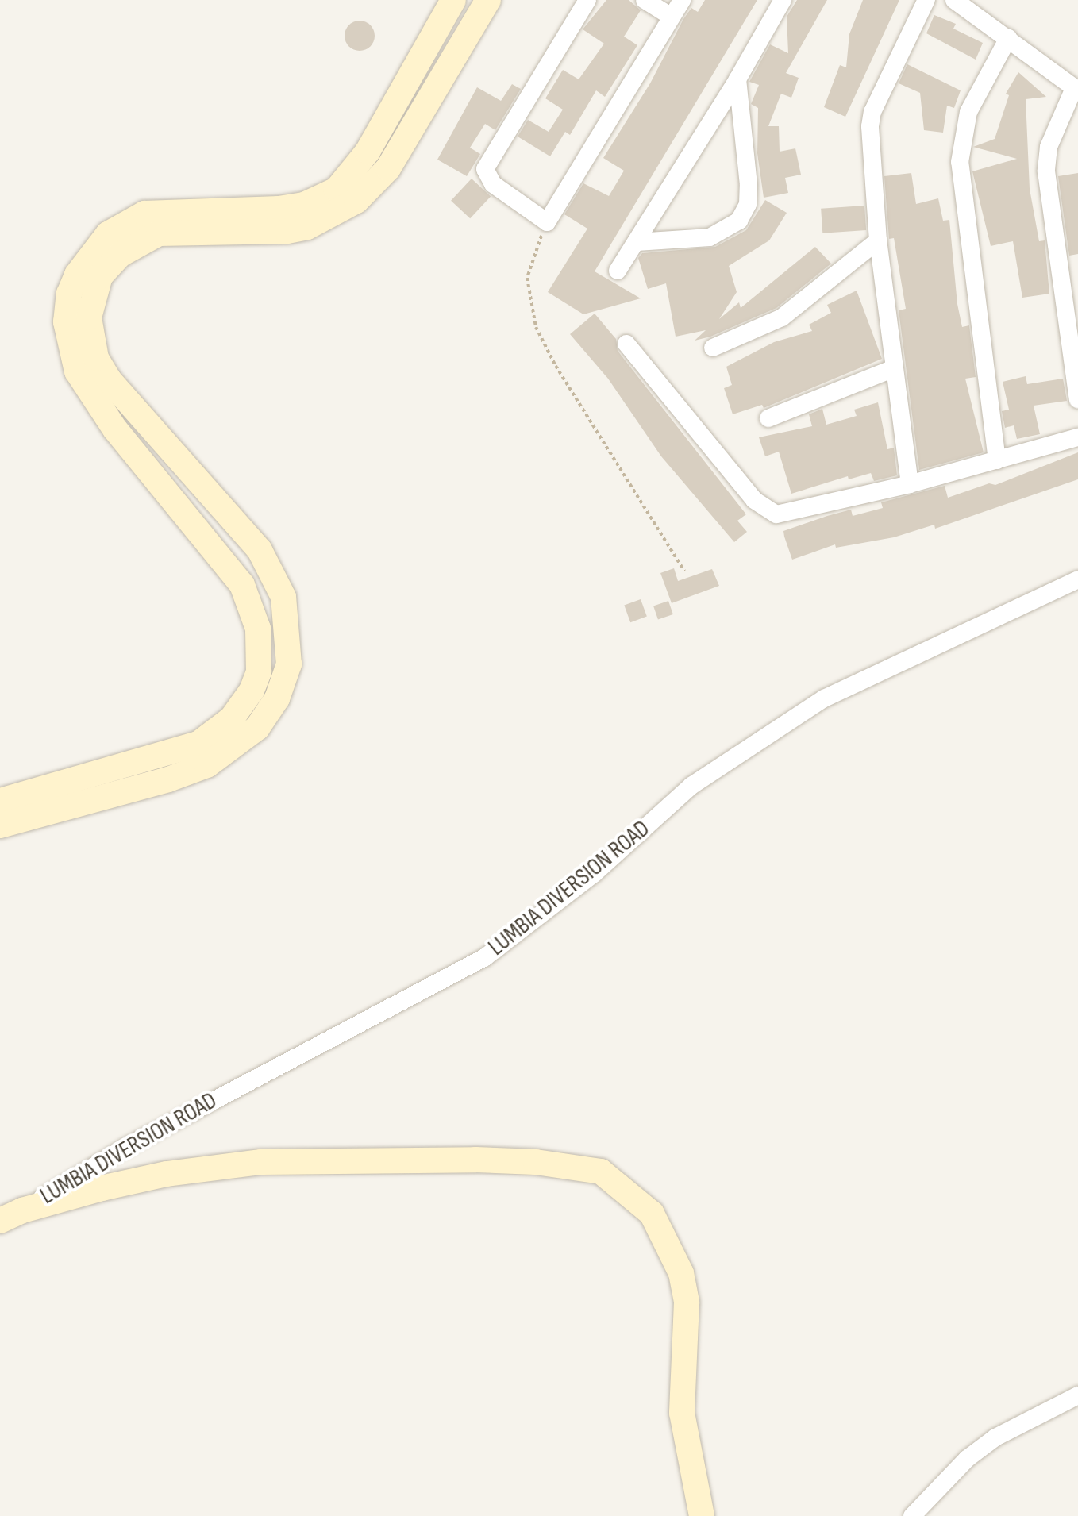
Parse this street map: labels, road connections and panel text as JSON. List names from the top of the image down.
{
  "streets": {
    "street": ["LUMBIA DIVERSION ROAD"]
  }
}
